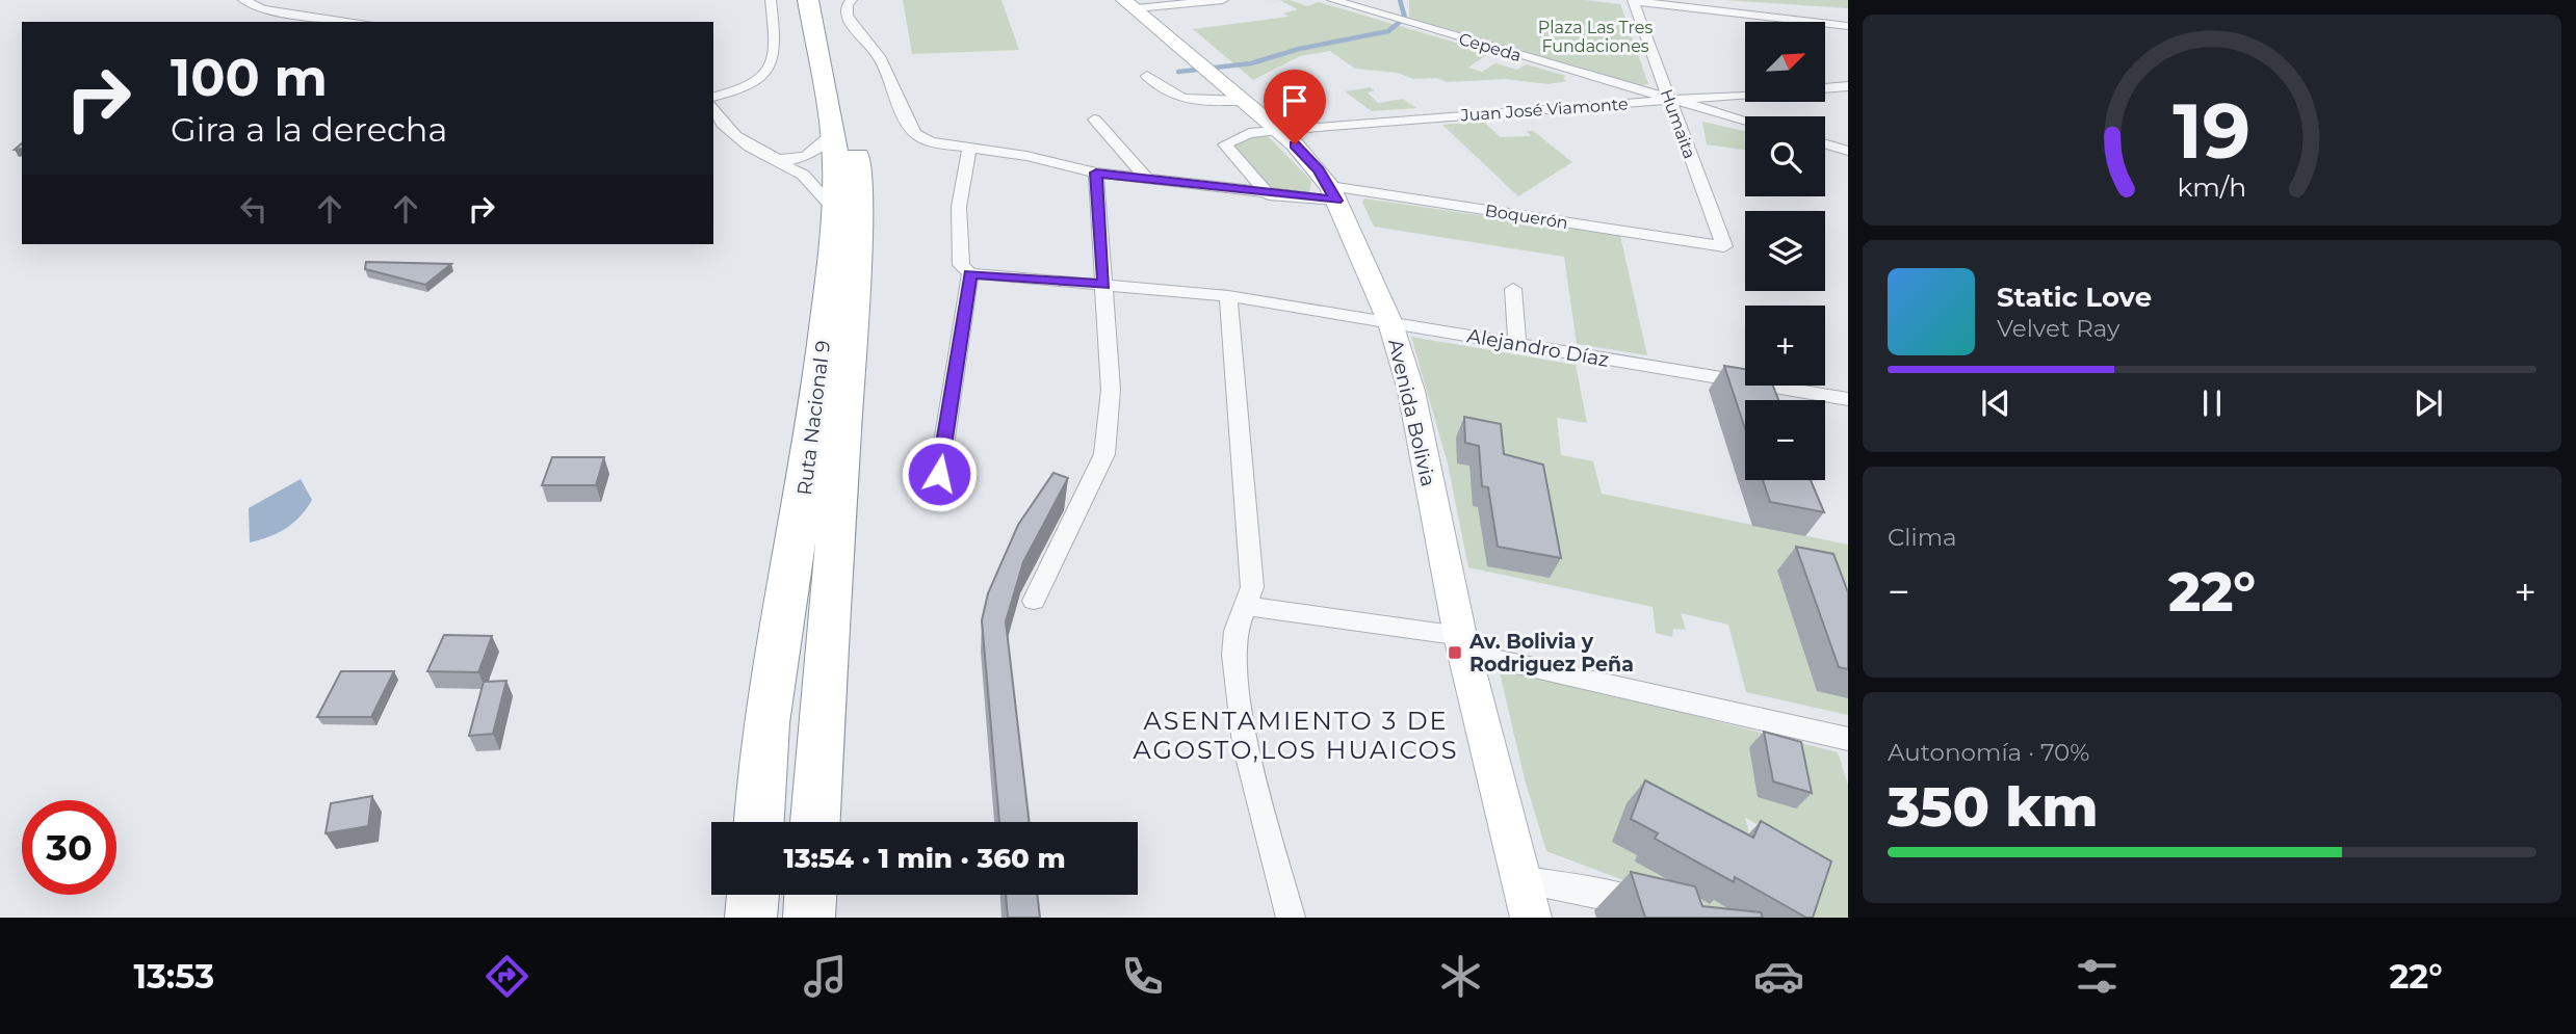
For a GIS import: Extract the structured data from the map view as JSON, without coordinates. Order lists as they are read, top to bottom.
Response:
{
  "streets": {
    "highway": ["Ruta Nacional 9"],
    "street": [
      "Cepeda",
      "Juan José Viamonte",
      "Humaita",
      "Boquerón",
      "Alejandro Díaz",
      "Avenida Bolivia"
    ]
  },
  "crossings": [
    ["Cepeda", "Juan José Viamonte"],
    ["Cepeda", "Humaita"],
    ["Juan José Viamonte", "Humaita"],
    ["Juan José Viamonte", "Boquerón"],
    ["Juan José Viamonte", "Avenida Bolivia"],
    ["Humaita", "Boquerón"],
    ["Boquerón", "Avenida Bolivia"],
    ["Alejandro Díaz", "Avenida Bolivia"]
  ],
  "districts": ["ASENTAMIENTO 3 DE AGOSTO,LOS HUAICOS"],
  "parks": ["Plaza Las Tres Fundaciones"],
  "places": {
    "transit": ["Av. Bolivia y Rodriguez Peña"]
  },
  "north": "top right",
  "page": {
    "map_buttons": ["+", "−"],
    "turn": ["100 m", "Gira a la derecha"],
    "song": ["Static Love", "Velvet Ray"],
    "tile": [
      "Clima",
      ["Autonomía · 70%", "350 km"]
    ],
    "heat": ["−", "22°", "+"],
    "limit": "30",
    "trip": "13:54 · 1 min · 360 m",
    "tabs": ["13:53", "22°"],
    "gauge": ["19", "km/h"]
  }
}
